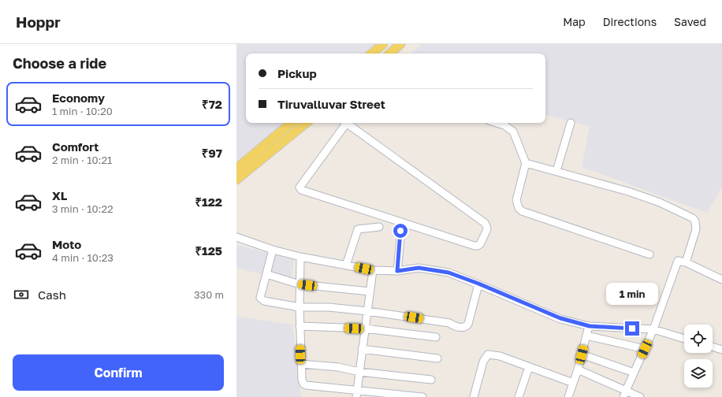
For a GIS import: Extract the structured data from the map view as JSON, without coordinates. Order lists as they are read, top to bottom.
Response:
{
  "page": {
    "header": "Hoppr",
    "nav": ["Map", "Directions", "Saved"],
    "heading": "Choose a ride",
    "banner": ["Pickup", "Tiruvalluvar Street"],
    "list": [
      {
        "name": "Economy",
        "note": "1 min · 10:20",
        "value": "₹72"
      },
      {
        "name": "Comfort",
        "note": "2 min · 10:21",
        "value": "₹97"
      },
      {
        "name": "XL",
        "note": "3 min · 10:22",
        "value": "₹122"
      },
      {
        "name": "Moto",
        "note": "4 min · 10:23",
        "value": "₹125"
      }
    ],
    "pay": ["Cash", "330 m"],
    "bubble": "1 min",
    "buttons": "Confirm"
  }
}
